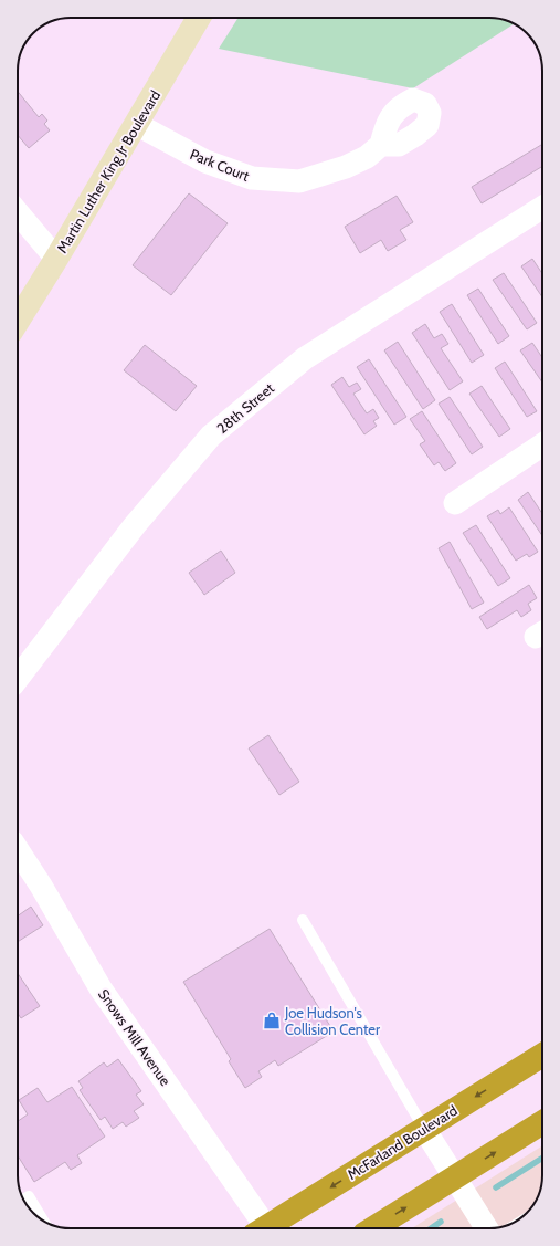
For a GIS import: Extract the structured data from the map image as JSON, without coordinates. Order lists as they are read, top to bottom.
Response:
{
  "streets": {
    "highway": ["McFarland Boulevard"],
    "main road": ["Martin Luther King Jr Boulevard"],
    "street": ["Park Court", "28th Street", "Snows Mill Avenue"]
  },
  "crossings": [
    ["Park Court", "Martin Luther King Jr Boulevard"]
  ],
  "places": {
    "shop": ["Joe Hudson's Collision Center"]
  }
}
